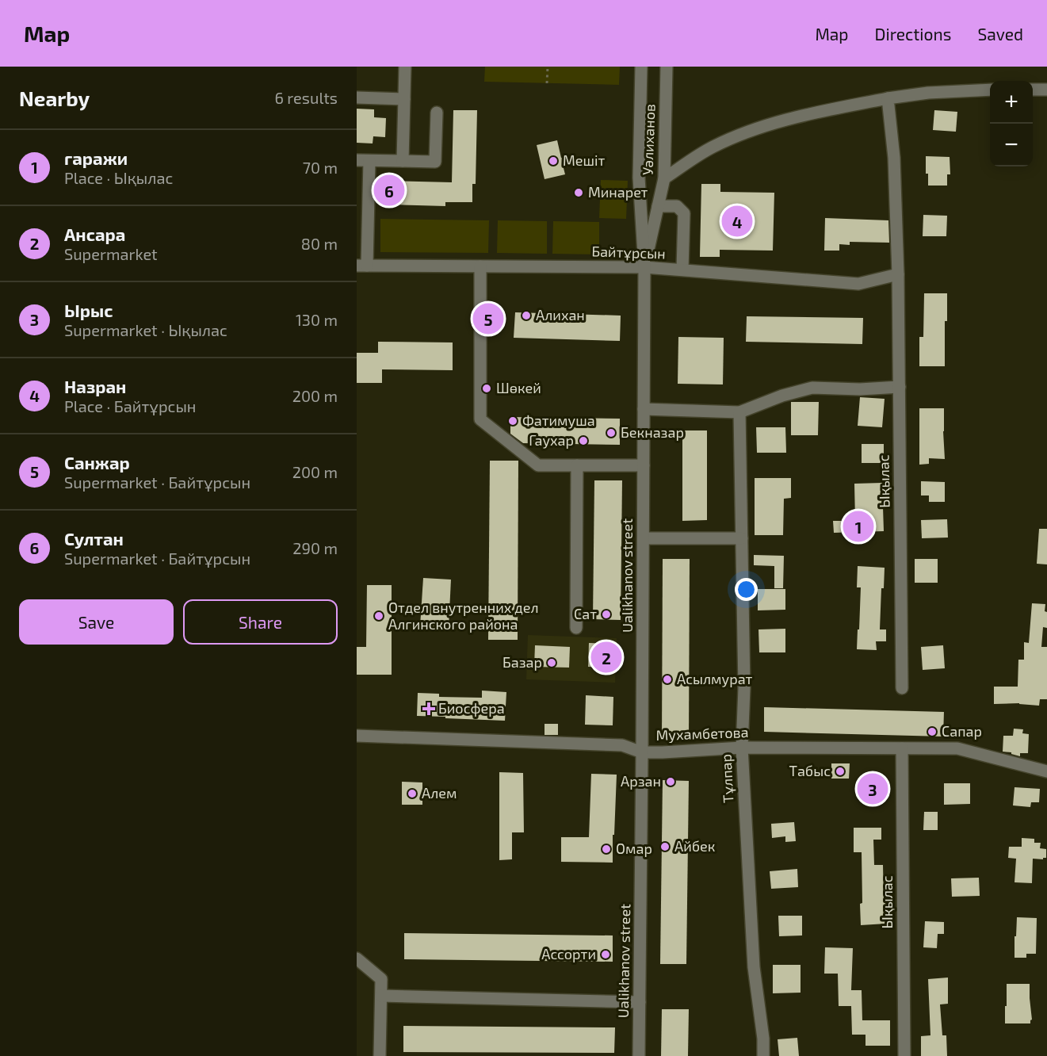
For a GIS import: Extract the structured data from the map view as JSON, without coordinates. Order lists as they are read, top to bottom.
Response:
{
  "streets": {
    "street": [
      "Уәлиханов",
      "Байтұрсын",
      "Ықылас",
      "Ualikhanov street",
      "Мухамбетова",
      "Тұлпар"
    ]
  },
  "crossings": [
    ["Уәлиханов", "Байтұрсын"],
    ["Уәлиханов", "Ualikhanov street"],
    ["Байтұрсын", "Ықылас"],
    ["Байтұрсын", "Ualikhanov street"],
    ["Ықылас", "Мухамбетова"],
    ["Ualikhanov street", "Мухамбетова"],
    ["Мухамбетова", "Тұлпар"]
  ],
  "places": {
    "other": [
      "Мешіт",
      "Минарет",
      "Алихан",
      "Шөкей",
      "Фатимуша",
      "Бекназар",
      "Гаухар",
      "Сат",
      "Отдел внутренних дел Алгинского района",
      "Базар",
      "Асылмурат",
      "Сапар",
      "Табыс",
      "Арзан",
      "Алем",
      "Айбек",
      "Омар",
      "Ассорти"
    ],
    "health": ["Биосфера"]
  },
  "page": {
    "header": "Map",
    "nav": ["Map", "Directions", "Saved"],
    "heading": ["Nearby", "6 results"],
    "map_buttons": ["+", "−"],
    "list": [
      {
        "mark": "1",
        "name": "гаражи",
        "note": "Place · Ықылас",
        "value": "70 m"
      },
      {
        "mark": "2",
        "name": "Ансара",
        "note": "Supermarket",
        "value": "80 m"
      },
      {
        "mark": "3",
        "name": "Ырыс",
        "note": "Supermarket · Ықылас",
        "value": "130 m"
      },
      {
        "mark": "4",
        "name": "Назран",
        "note": "Place · Байтұрсын",
        "value": "200 m"
      },
      {
        "mark": "5",
        "name": "Санжар",
        "note": "Supermarket · Байтұрсын",
        "value": "200 m"
      },
      {
        "mark": "6",
        "name": "Султан",
        "note": "Supermarket · Байтұрсын",
        "value": "290 m"
      }
    ],
    "pins": [
      "6",
      "4",
      "5",
      "1",
      "2",
      "3"
    ],
    "buttons": ["Save", "Share"]
  }
}
